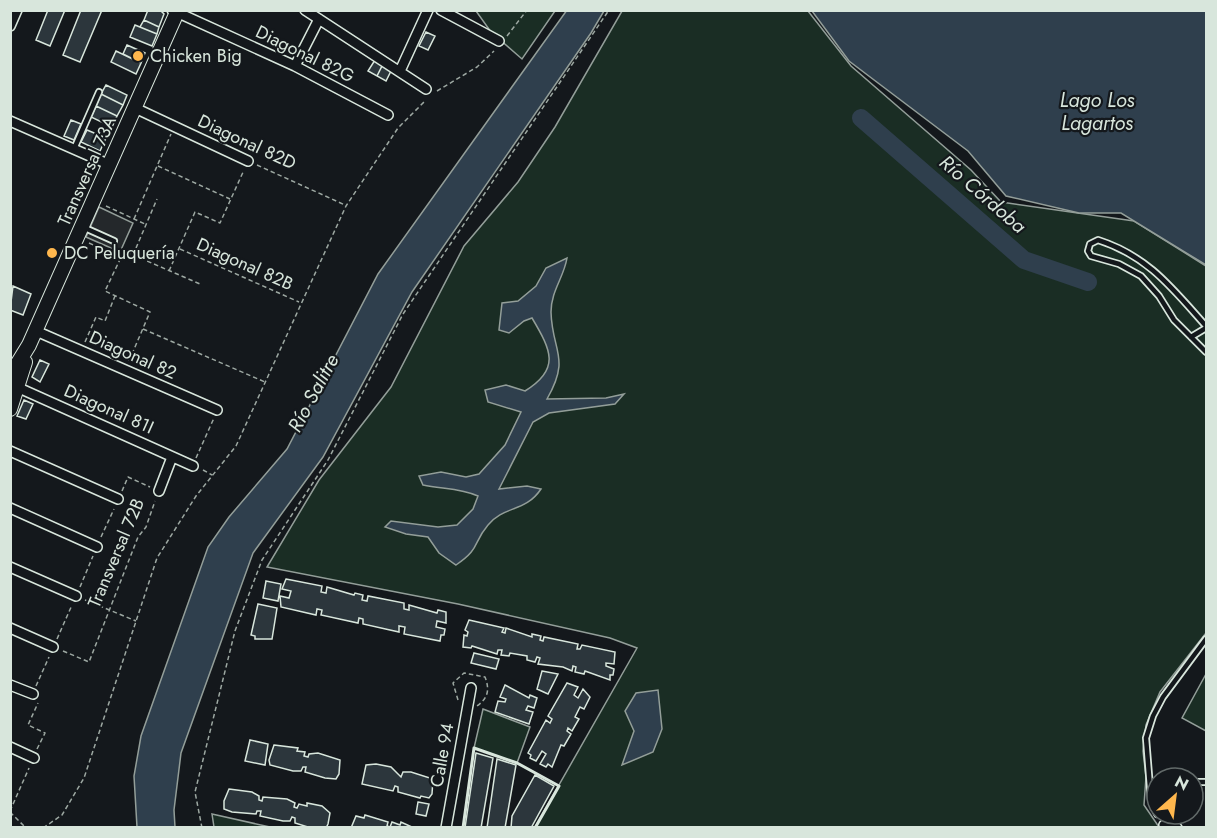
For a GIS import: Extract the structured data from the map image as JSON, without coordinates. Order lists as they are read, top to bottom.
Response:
{
  "streets": {
    "street": [
      "Diagonal 82G",
      "Diagonal 82D",
      "Transversal 73A",
      "Diagonal 82",
      "Diagonal 81I",
      "Transversal 72B",
      "Calle 94"
    ],
    "path": ["Diagonal 82B"]
  },
  "crossings": [
    ["Diagonal 82G", "Transversal 73A"],
    ["Diagonal 82D", "Transversal 73A"],
    ["Transversal 73A", "Diagonal 82"],
    ["Transversal 73A", "Diagonal 81I"],
    ["Diagonal 81I", "Transversal 72B"]
  ],
  "water": ["Lago Los Lagartos", "Río Córdoba", "Río Salitre"],
  "places": ["Chicken Big", "DC Peluquería"],
  "north": "top right"
}
